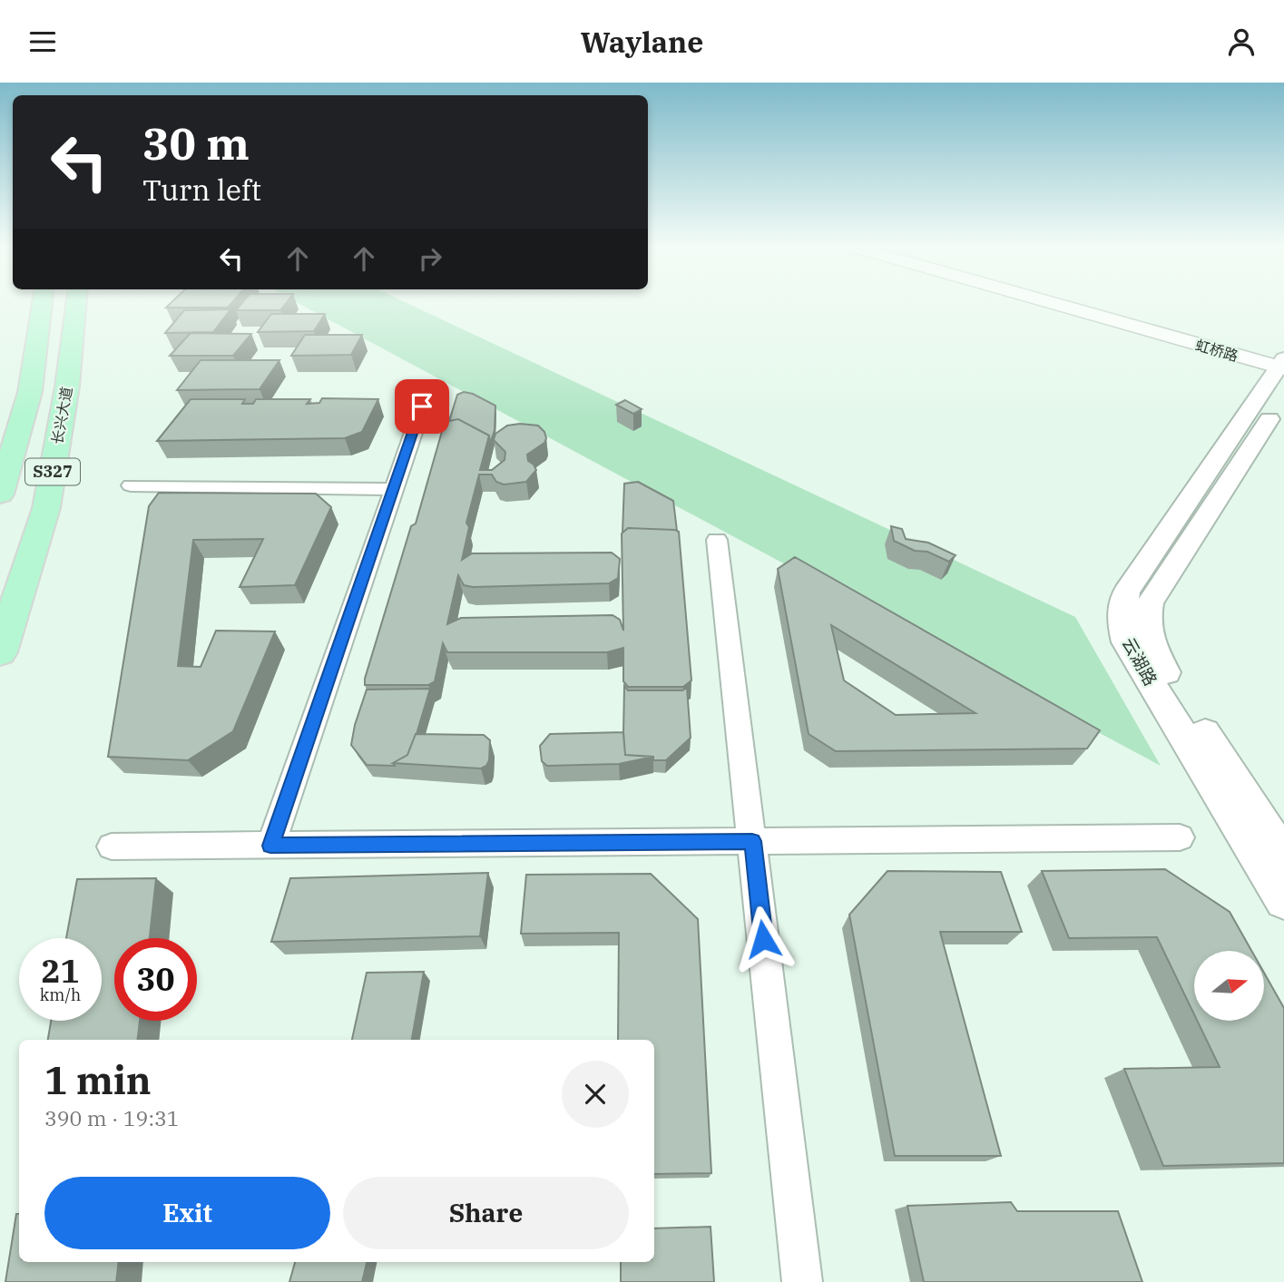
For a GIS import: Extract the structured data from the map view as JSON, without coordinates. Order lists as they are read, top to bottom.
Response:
{
  "streets": {
    "main road": ["虹桥路", "长兴大道", "S327"],
    "street": ["云湖路"]
  },
  "crossings": [
    ["虹桥路", "云湖路"]
  ],
  "north": "right",
  "page": {
    "header": "Waylane",
    "turn": ["30 m", "Turn left"],
    "speed": "21 km/h",
    "limit": "30",
    "heading": ["1 min", "390 m · 19:31"],
    "buttons": ["Exit", "Share"]
  }
}
